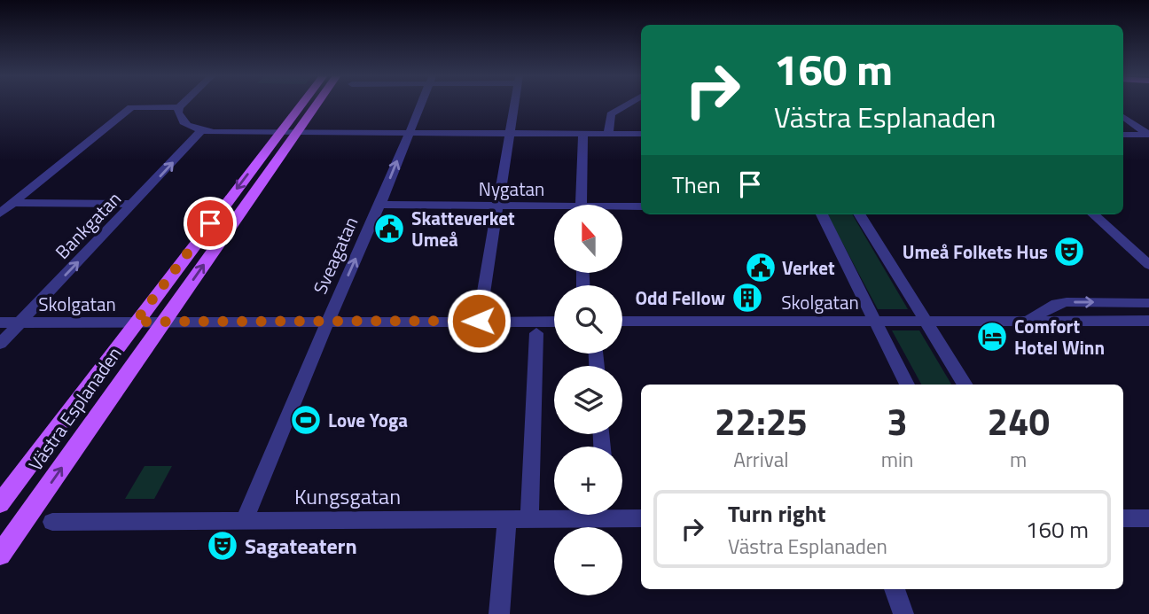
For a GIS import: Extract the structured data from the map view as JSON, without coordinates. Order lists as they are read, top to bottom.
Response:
{
  "streets": {
    "main road": ["Västra Esplanaden"],
    "street": [
      "Nygatan",
      "Bankgatan",
      "Sveagatan",
      "Skolgatan",
      "Kungsgatan"
    ]
  },
  "crossings": [
    ["Nygatan", "Sveagatan"],
    ["Bankgatan", "Skolgatan"],
    ["Sveagatan", "Skolgatan"],
    ["Sveagatan", "Kungsgatan"],
    ["Skolgatan", "Västra Esplanaden"]
  ],
  "places": {
    "public building": ["Skatteverket Umeå", "Verket"],
    "theatre": ["Umeå Folkets Hus", "Sagateatern"],
    "building": ["Odd Fellow"],
    "hotel": ["Comfort Hotel Winn"],
    "sports": ["Love Yoga"]
  },
  "north": "top",
  "page": {
    "turn": ["160 m", "Västra Esplanaden"],
    "then": "Then",
    "map_buttons": ["+", "−"],
    "eta": [
      "22:25",
      "Arrival",
      "3",
      "min",
      "240",
      "m"
    ],
    "list": [
      {
        "name": "Turn right",
        "note": "Västra Esplanaden",
        "value": "160 m"
      }
    ]
  }
}
